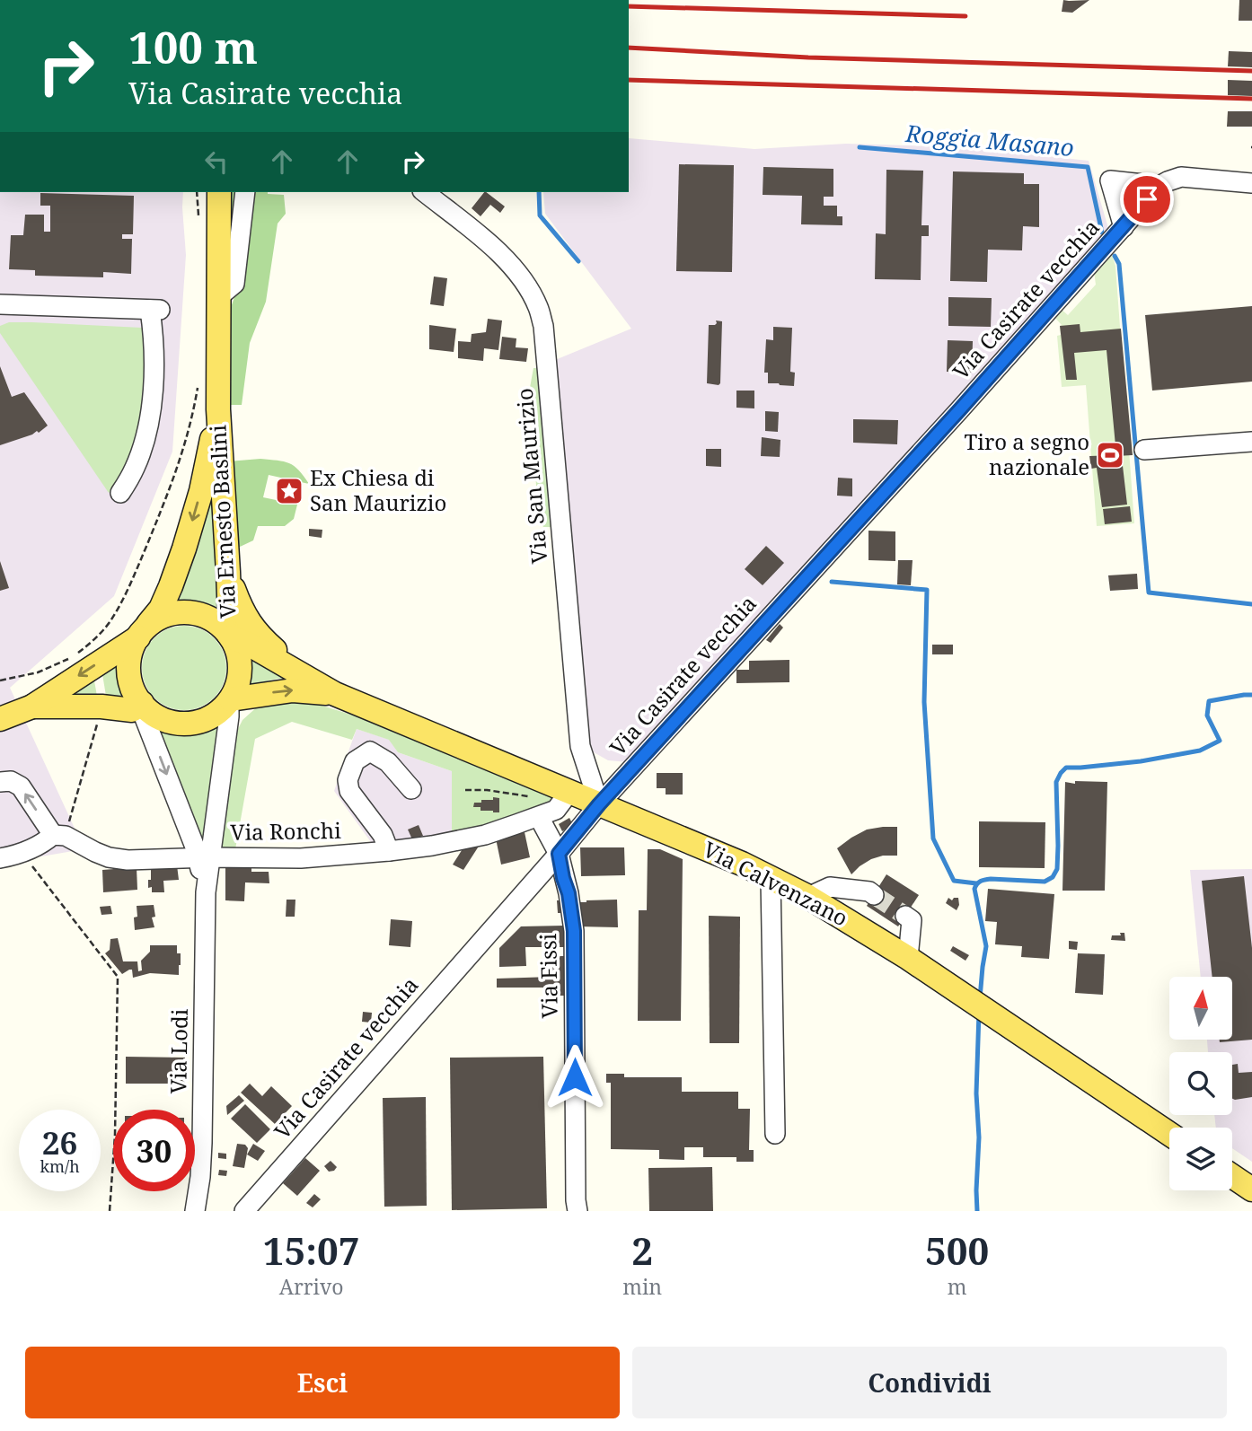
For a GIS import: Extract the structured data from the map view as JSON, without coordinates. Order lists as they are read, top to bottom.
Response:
{
  "streets": {
    "main road": ["Via Ernesto Baslini", "Via Calvenzano"],
    "street": [
      "Via Casirate vecchia",
      "Via San Maurizio",
      "Via Ronchi",
      "Via Fissi",
      "Via Lodi"
    ]
  },
  "crossings": [
    ["Via Casirate vecchia", "Via San Maurizio"],
    ["Via Casirate vecchia", "Via Calvenzano"],
    ["Via Casirate vecchia", "Via Fissi"],
    ["Via San Maurizio", "Via Calvenzano"],
    ["Via Ernesto Baslini", "Via Calvenzano"],
    ["Via Ernesto Baslini", "Via Lodi"],
    ["Via Ronchi", "Via Calvenzano"],
    ["Via Ronchi", "Via Fissi"],
    ["Via Ronchi", "Via Lodi"],
    ["Via Calvenzano", "Via Lodi"]
  ],
  "water": ["Roggia Masano"],
  "places": {
    "sports": ["Tiro a segno nazionale"],
    "place": ["Ex Chiesa di San Maurizio"]
  },
  "north": "top",
  "page": {
    "turn": ["100 m", "Via Casirate vecchia"],
    "speed": "26 km/h",
    "limit": "30",
    "eta": [
      "15:07",
      "Arrivo",
      "2",
      "min",
      "500",
      "m"
    ],
    "buttons": ["Esci", "Condividi"]
  }
}
